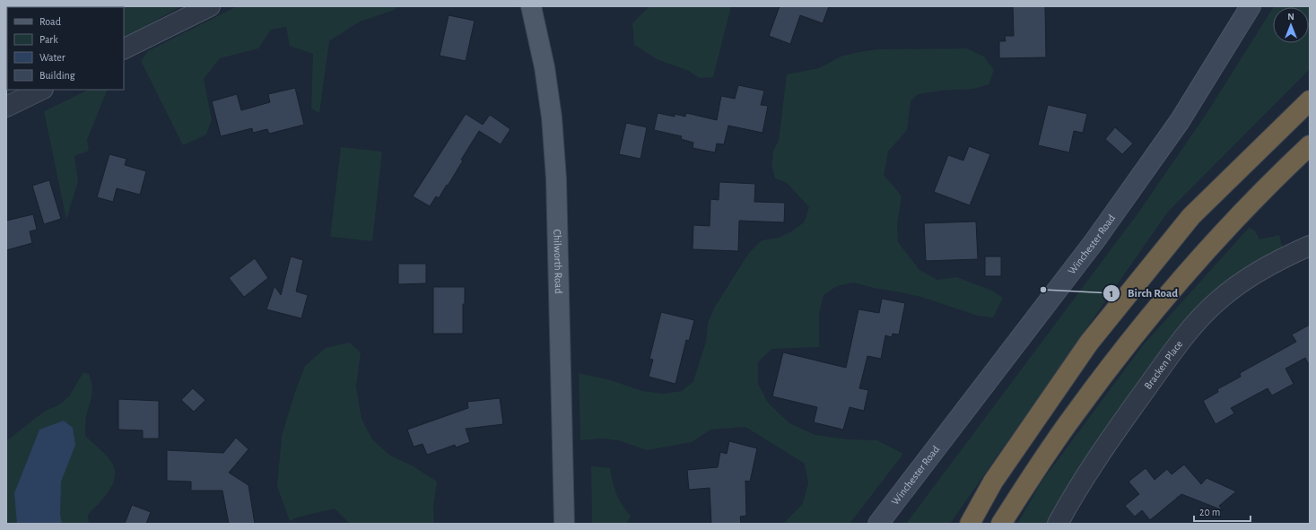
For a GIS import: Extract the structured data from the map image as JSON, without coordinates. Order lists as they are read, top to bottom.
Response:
{
  "streets": {
    "main road": ["Chilworth Road"],
    "street": ["Winchester Road", "Bracken Place"]
  },
  "places": ["Birch Road"],
  "legend": [
    "Road",
    "Park",
    "Water",
    "Building"
  ],
  "scale_bar": "20 m",
  "north": "top"
}
